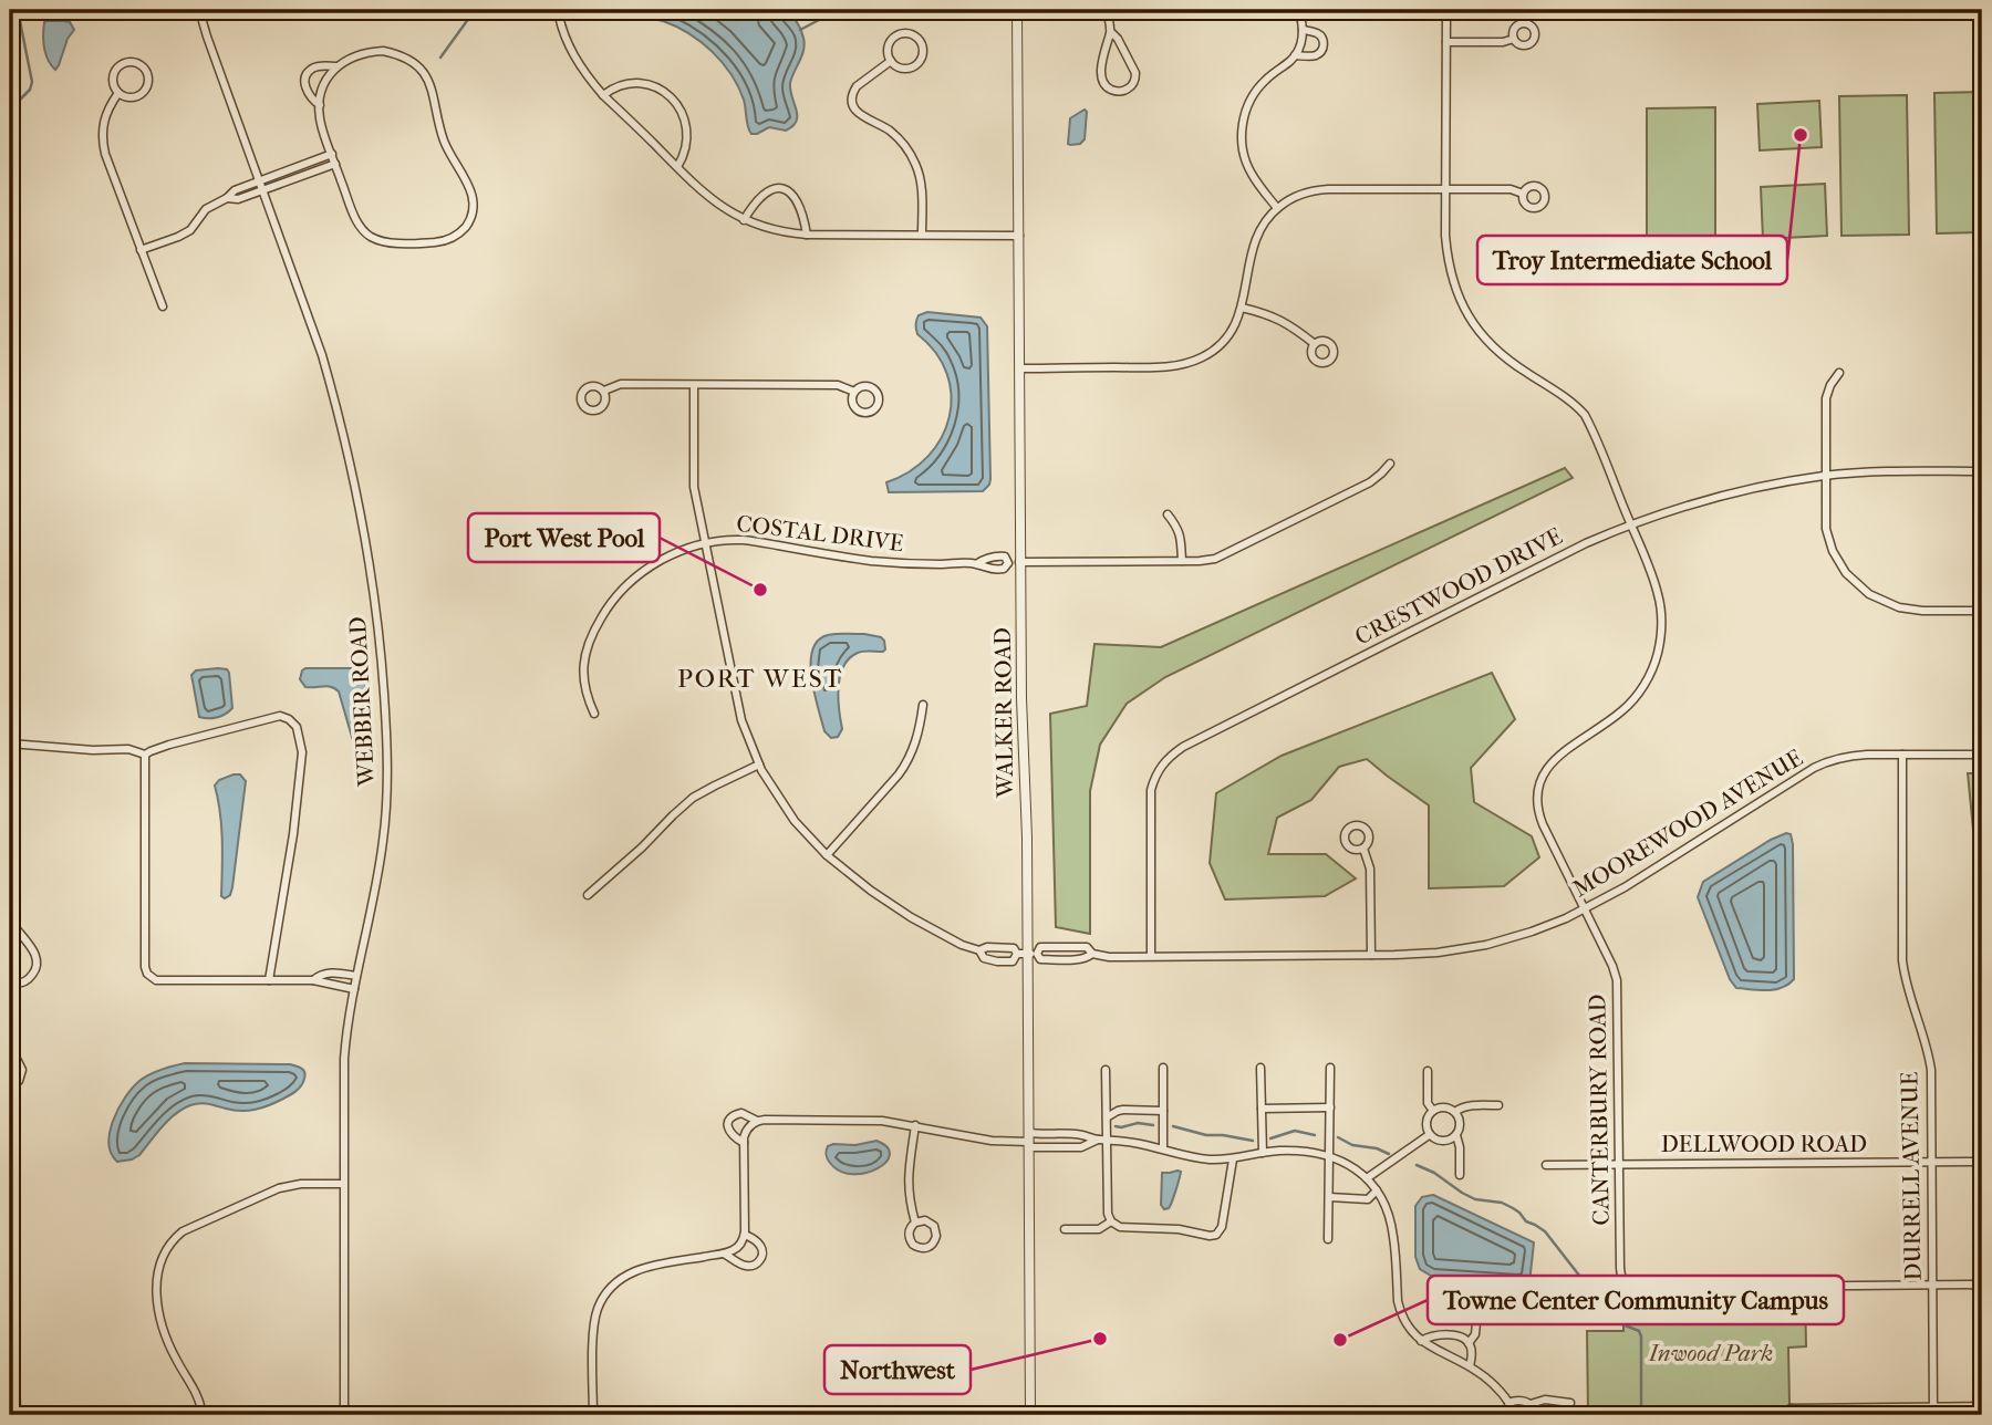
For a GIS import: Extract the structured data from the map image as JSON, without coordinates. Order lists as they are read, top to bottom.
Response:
{
  "streets": {
    "street": [
      "COSTAL DRIVE",
      "CRESTWOOD DRIVE",
      "WEBBER ROAD",
      "WALKER ROAD",
      "MOOREWOOD AVENUE",
      "CANTERBURY ROAD",
      "DELLWOOD ROAD",
      "DURRELL AVENUE"
    ]
  },
  "crossings": [
    ["COSTAL DRIVE", "WALKER ROAD"],
    ["CRESTWOOD DRIVE", "MOOREWOOD AVENUE"],
    ["CRESTWOOD DRIVE", "CANTERBURY ROAD"],
    ["WALKER ROAD", "MOOREWOOD AVENUE"],
    ["MOOREWOOD AVENUE", "CANTERBURY ROAD"],
    ["MOOREWOOD AVENUE", "DURRELL AVENUE"],
    ["CANTERBURY ROAD", "DELLWOOD ROAD"],
    ["CANTERBURY ROAD", "DURRELL AVENUE"],
    ["DELLWOOD ROAD", "DURRELL AVENUE"]
  ],
  "districts": ["PORT WEST"],
  "parks": ["Inwood Park"],
  "places": [
    "Troy Intermediate School",
    "Port West Pool",
    "Northwest",
    "Towne Center Community Campus"
  ]
}
